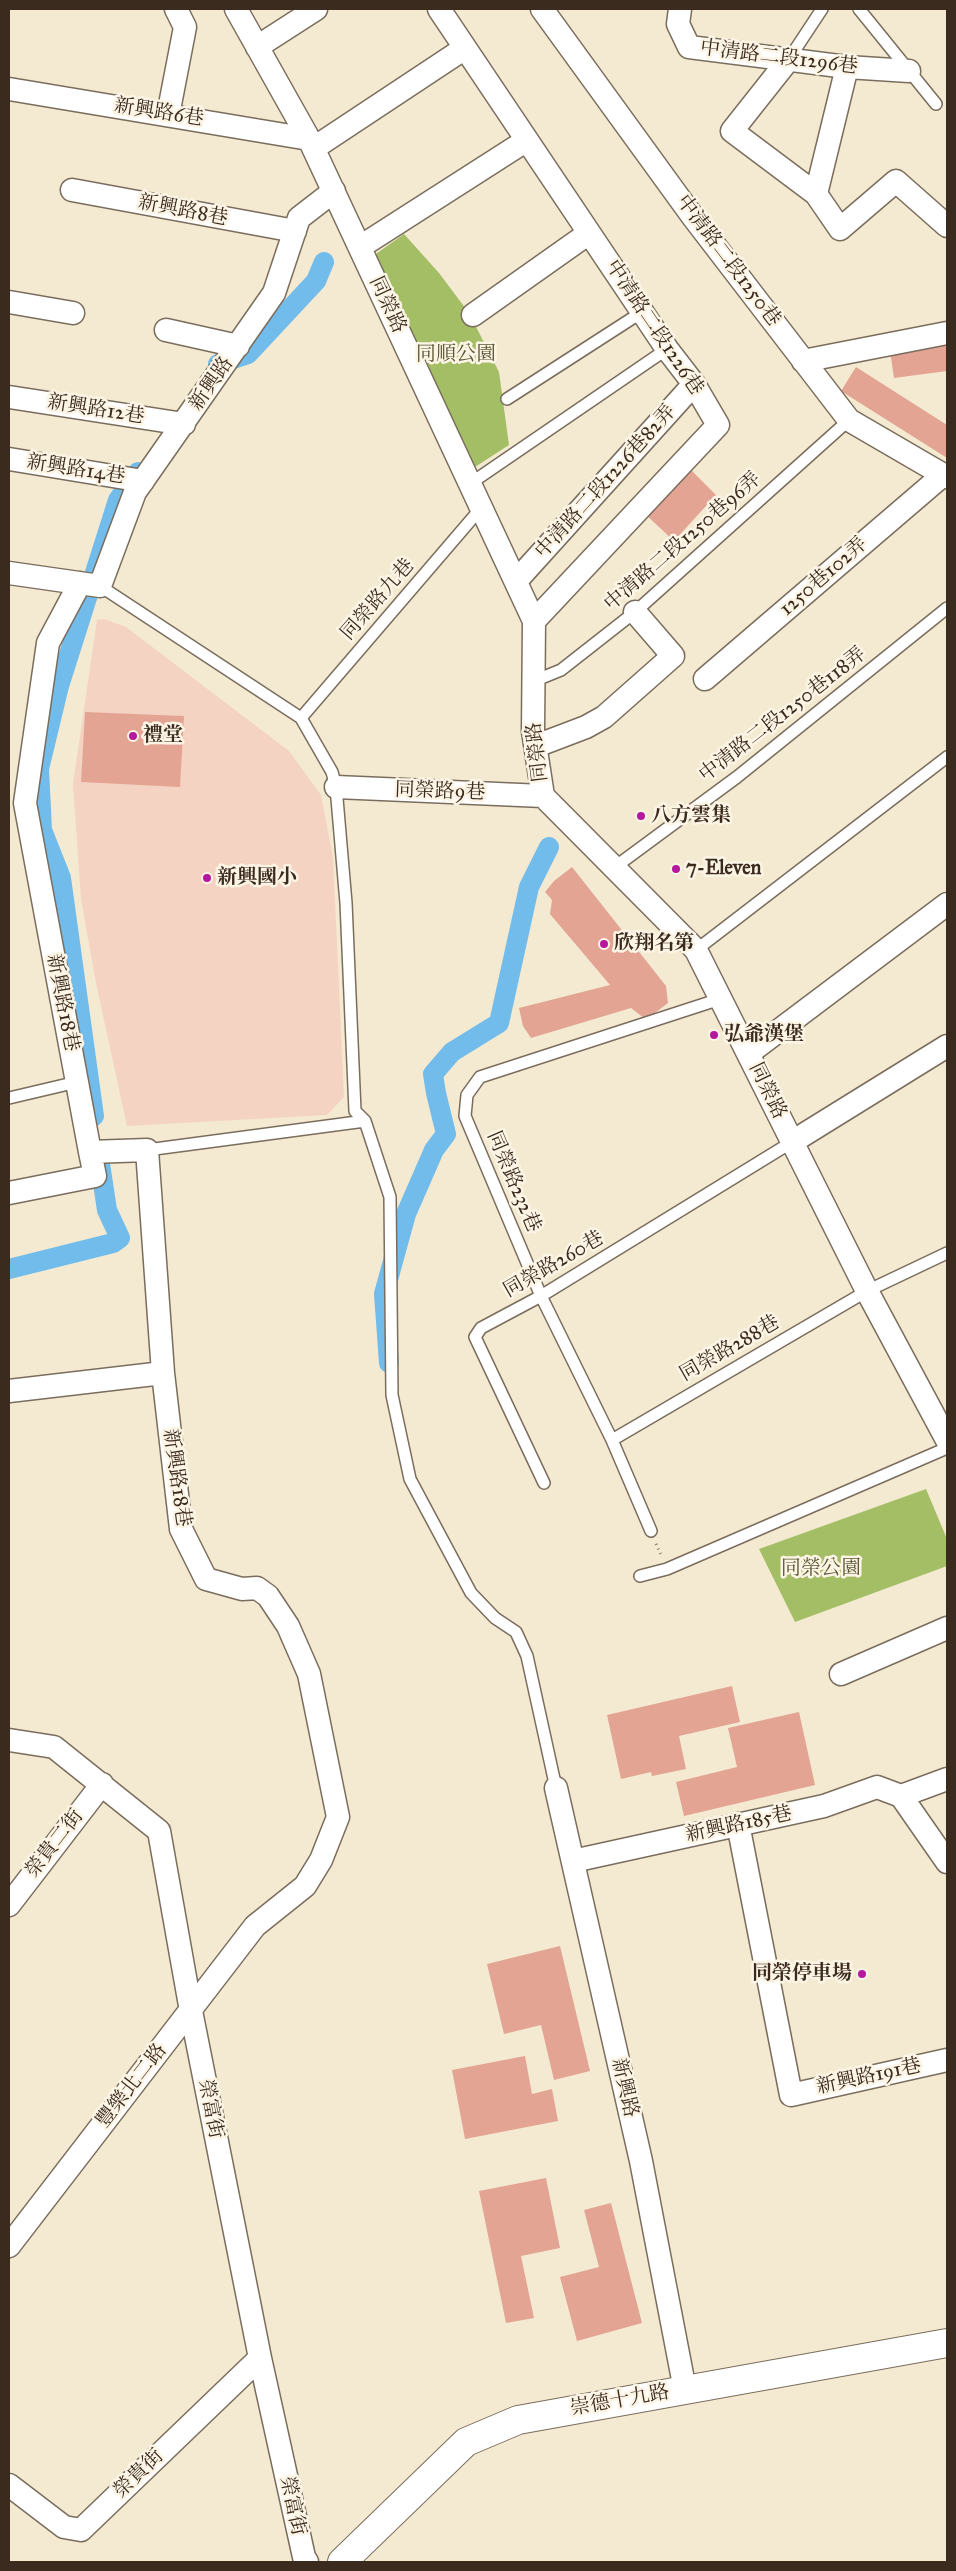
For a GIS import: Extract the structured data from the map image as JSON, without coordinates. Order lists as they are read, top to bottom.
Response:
{
  "streets": {
    "street": [
      "中清路二段1296巷",
      "新興路6巷",
      "新興路8巷",
      "中清路二段1250巷",
      "同榮路",
      "中清路二段1226巷",
      "新興路",
      "新興路12巷",
      "新興路14巷",
      "中清路二段1226巷82弄",
      "1250巷102弄",
      "同榮路9巷",
      "新興路18巷",
      "新興路185巷",
      "榮貴二街",
      "新興路191巷",
      "豐樂北二路",
      "榮富街",
      "崇德十九路",
      "榮貴街"
    ],
    "lane": [
      "中清路二段1250巷96弄",
      "同榮路九巷",
      "中清路二段1250巷118弄",
      "同榮路232巷",
      "同榮路260巷",
      "同榮路288巷"
    ]
  },
  "crossings": [
    ["新興路6巷", "同榮路"],
    ["新興路8巷", "新興路"],
    ["中清路二段1250巷", "中清路二段1250巷96弄"],
    ["中清路二段1250巷", "1250巷102弄"],
    ["同榮路", "中清路二段1226巷"],
    ["同榮路", "新興路"],
    ["同榮路", "中清路二段1226巷82弄"],
    ["同榮路", "中清路二段1250巷96弄"],
    ["同榮路", "同榮路九巷"],
    ["同榮路", "中清路二段1250巷118弄"],
    ["同榮路", "同榮路9巷"],
    ["同榮路", "同榮路232巷"],
    ["同榮路", "同榮路260巷"],
    ["同榮路", "同榮路288巷"],
    ["中清路二段1226巷", "中清路二段1226巷82弄"],
    ["新興路", "新興路12巷"],
    ["新興路", "新興路14巷"],
    ["新興路", "新興路18巷"],
    ["新興路", "新興路185巷"],
    ["新興路", "崇德十九路"],
    ["新興路18巷", "豐樂北二路"],
    ["同榮路232巷", "同榮路260巷"],
    ["同榮路232巷", "同榮路288巷"],
    ["新興路185巷", "新興路191巷"],
    ["榮貴二街", "榮富街"],
    ["豐樂北二路", "榮富街"],
    ["榮富街", "榮貴街"]
  ],
  "parks": ["同順公園", "同榮公園"],
  "places": [
    "禮堂",
    "八方雲集",
    "7-Eleven",
    "新興國小",
    "欣翔名第",
    "弘爺漢堡",
    "同榮停車場"
  ]
}
